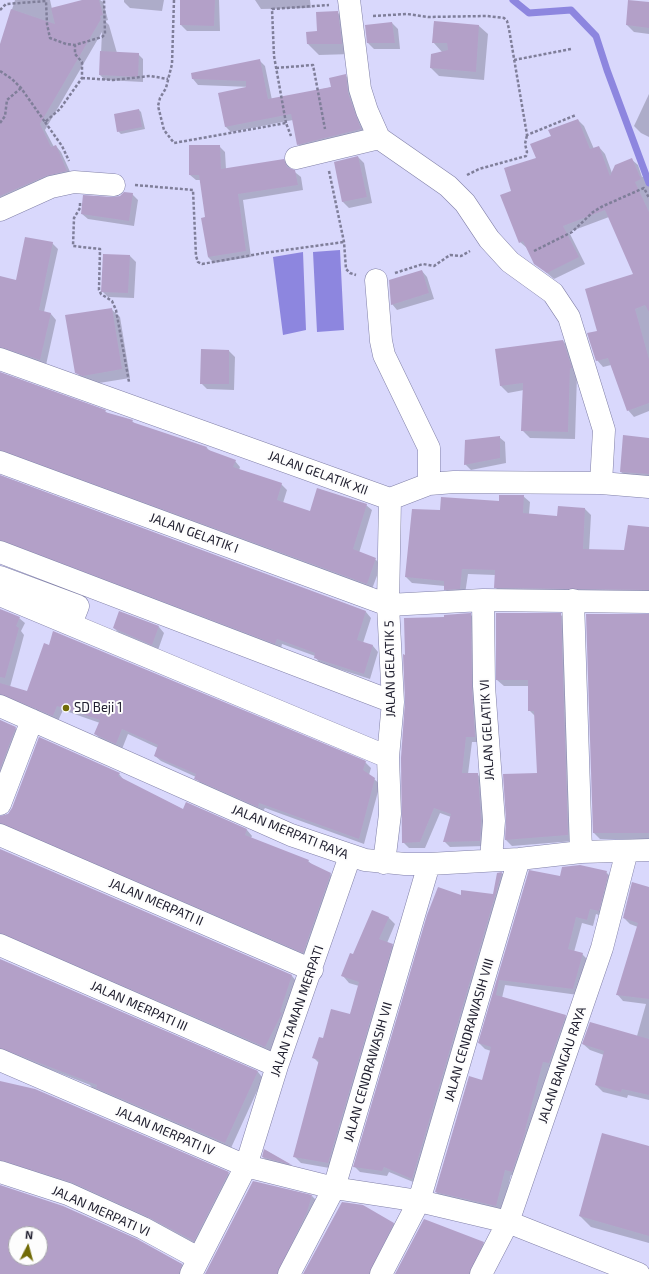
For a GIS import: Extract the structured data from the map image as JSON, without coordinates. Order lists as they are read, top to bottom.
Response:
{
  "streets": {
    "street": [
      "JALAN GELATIK XII",
      "JALAN GELATIK I",
      "JALAN GELATIK 5",
      "JALAN GELATIK VI",
      "JALAN MERPATI RAYA",
      "JALAN MERPATI II",
      "JALAN MERPATI III",
      "JALAN TAMAN MERPATI",
      "JALAN CENDRAWASIH VIII",
      "JALAN BANGAU RAYA",
      "JALAN CENDRAWASIH VII",
      "JALAN MERPATI IV",
      "JALAN MERPATI VI"
    ]
  },
  "crossings": [
    ["JALAN GELATIK XII", "JALAN GELATIK 5"],
    ["JALAN GELATIK I", "JALAN GELATIK 5"],
    ["JALAN GELATIK 5", "JALAN MERPATI RAYA"],
    ["JALAN GELATIK VI", "JALAN MERPATI RAYA"],
    ["JALAN MERPATI RAYA", "JALAN TAMAN MERPATI"],
    ["JALAN MERPATI RAYA", "JALAN CENDRAWASIH VIII"],
    ["JALAN MERPATI RAYA", "JALAN BANGAU RAYA"],
    ["JALAN MERPATI RAYA", "JALAN CENDRAWASIH VII"],
    ["JALAN MERPATI II", "JALAN TAMAN MERPATI"],
    ["JALAN MERPATI III", "JALAN TAMAN MERPATI"],
    ["JALAN TAMAN MERPATI", "JALAN MERPATI IV"],
    ["JALAN TAMAN MERPATI", "JALAN MERPATI VI"],
    ["JALAN CENDRAWASIH VIII", "JALAN MERPATI IV"],
    ["JALAN BANGAU RAYA", "JALAN MERPATI IV"],
    ["JALAN CENDRAWASIH VII", "JALAN MERPATI IV"]
  ],
  "places": ["SD Beji 1"],
  "north": "top"
}
